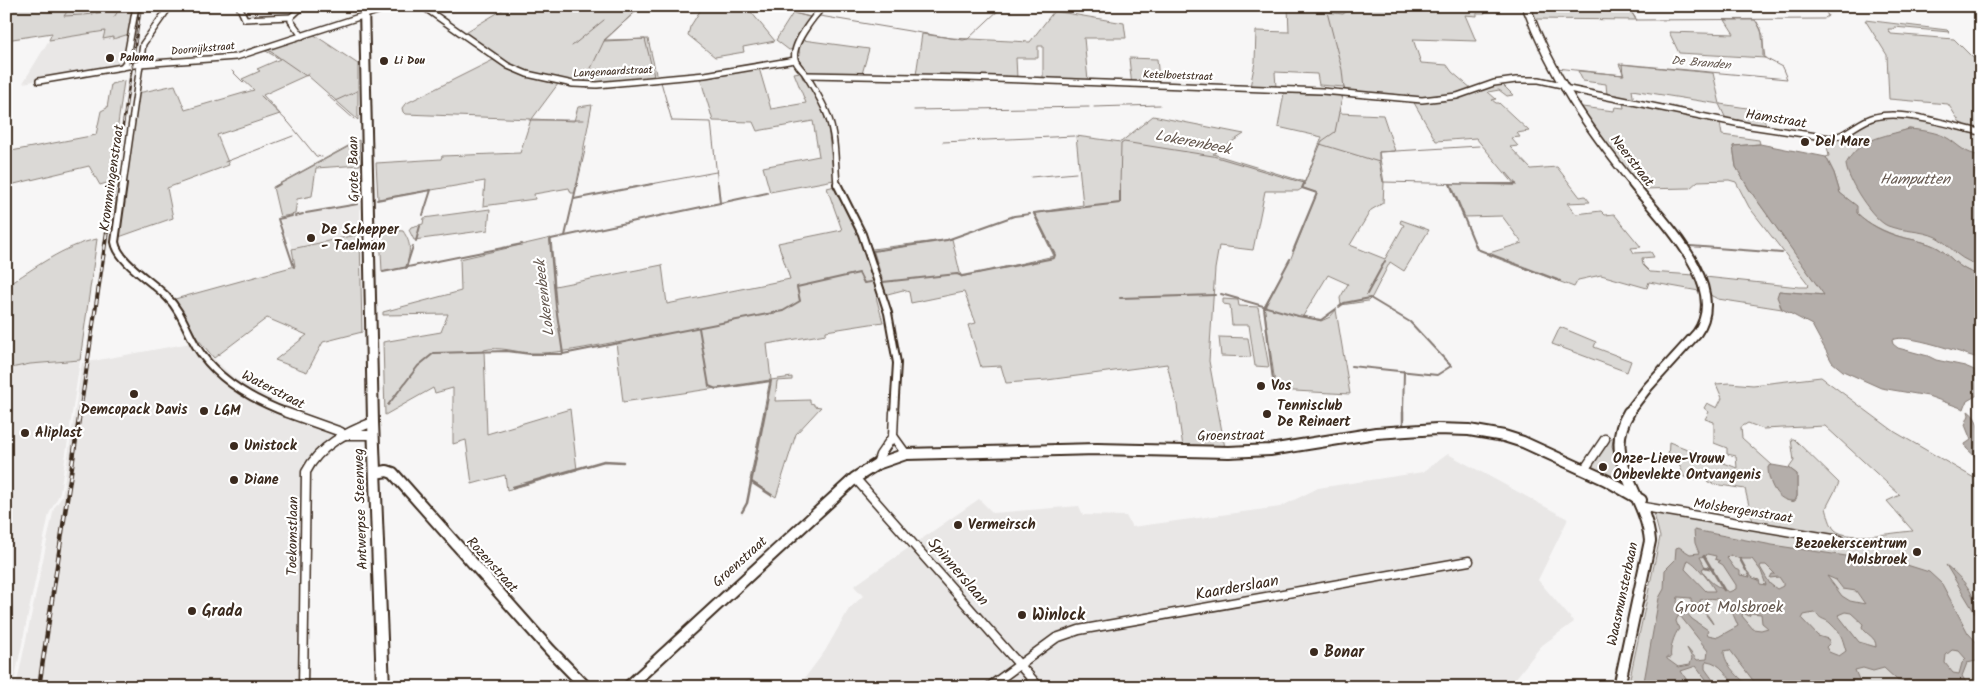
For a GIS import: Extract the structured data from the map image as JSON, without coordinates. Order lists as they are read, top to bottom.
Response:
{
  "streets": {
    "main road": ["Grote Baan", "Antwerpse Steenweg"],
    "street": [
      "Doornijkstraat",
      "Langenaardstraat",
      "Ketelboetstraat",
      "Hamstraat",
      "Neerstraat",
      "Krommingenstraat",
      "Waterstraat",
      "Groenstraat",
      "Molsbergenstraat",
      "Toekomstlaan",
      "Rozenstraat",
      "Spinnerslaan",
      "Kaarderslaan",
      "Waasmunsterbaan"
    ]
  },
  "crossings": [
    ["Doornijkstraat", "Grote Baan"],
    ["Doornijkstraat", "Krommingenstraat"],
    ["Ketelboetstraat", "Hamstraat"],
    ["Ketelboetstraat", "Neerstraat"],
    ["Hamstraat", "Neerstraat"],
    ["Neerstraat", "Waasmunsterbaan"],
    ["Grote Baan", "Antwerpse Steenweg"],
    ["Krommingenstraat", "Waterstraat"],
    ["Waterstraat", "Toekomstlaan"],
    ["Groenstraat", "Molsbergenstraat"],
    ["Groenstraat", "Spinnerslaan"],
    ["Groenstraat", "Waasmunsterbaan"],
    ["Antwerpse Steenweg", "Toekomstlaan"],
    ["Antwerpse Steenweg", "Rozenstraat"],
    ["Molsbergenstraat", "Waasmunsterbaan"],
    ["Spinnerslaan", "Kaarderslaan"]
  ],
  "water": ["De Branden", "Lokerenbeek", "Hamputten"],
  "parks": ["Groot Molsbroek"],
  "places": [
    "Paloma",
    "Li Dou",
    "Del Mare",
    "De Schepper - Taelman",
    "Vos",
    "Demcopack Davis",
    "LGM",
    "Tennisclub De Reinaert",
    "Aliplast",
    "Unistock",
    "Onze-Lieve-Vrouw Onbevlekte Ontvangenis",
    "Diane",
    "Vermeirsch",
    "Bezoekerscentrum Molsbroek",
    "Grada",
    "Winlock",
    "Bonar"
  ]
}
